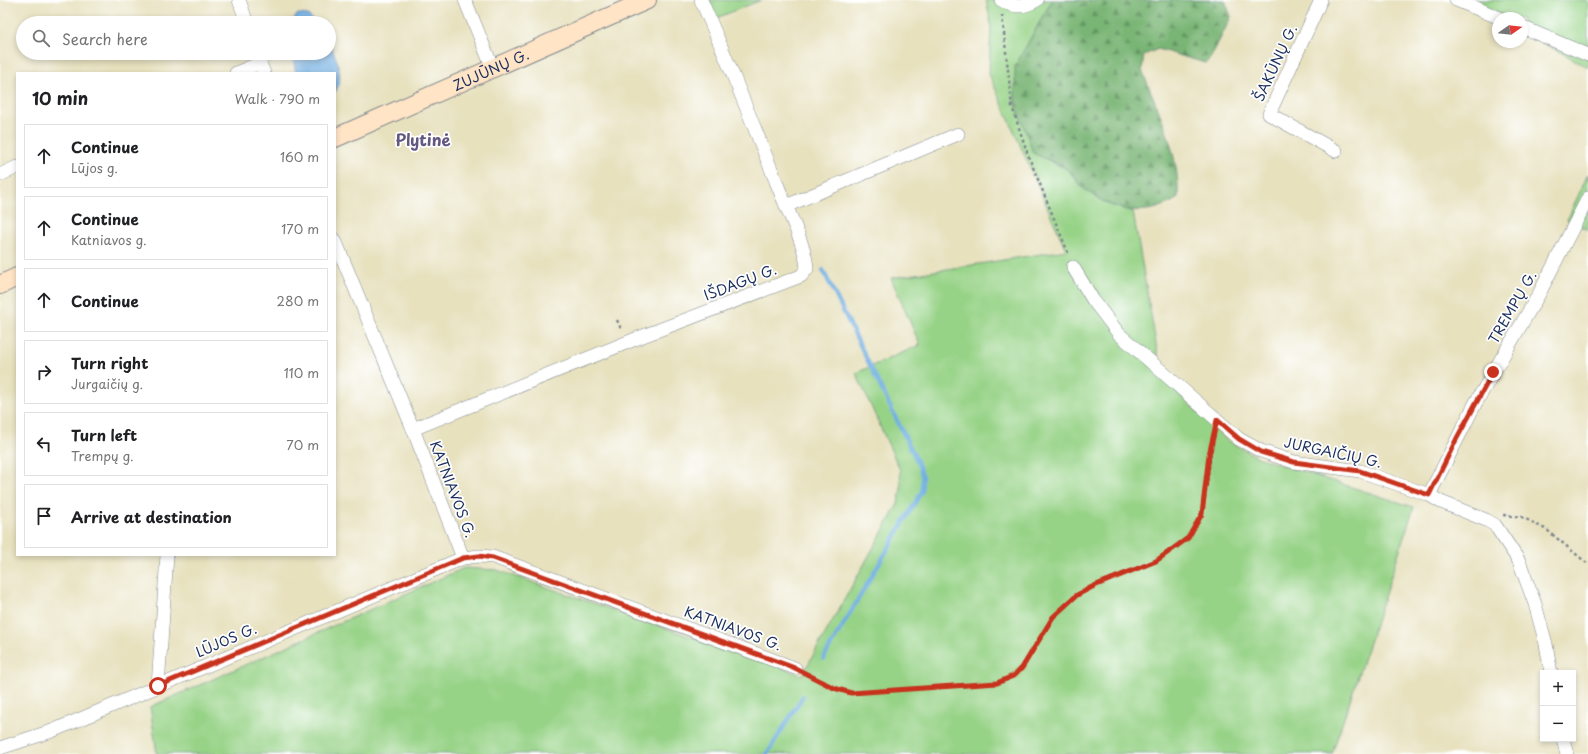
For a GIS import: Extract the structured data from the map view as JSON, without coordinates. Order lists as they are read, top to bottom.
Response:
{
  "streets": {
    "main road": ["ZUJŪNŲ G."],
    "street": [
      "ŠAKŪNŲ G.",
      "IŠDAGŲ G.",
      "TREMPŲ G.",
      "JURGAIČIŲ G.",
      "KATNIAVOS G.",
      "LŪJOS G."
    ]
  },
  "crossings": [
    ["IŠDAGŲ G.", "KATNIAVOS G."],
    ["TREMPŲ G.", "JURGAIČIŲ G."],
    ["KATNIAVOS G.", "LŪJOS G."]
  ],
  "districts": ["Plytinė"],
  "north": "right",
  "page": {
    "search": "Search here",
    "heading": ["10 min", "Walk · 790 m"],
    "list": [
      ["Continue", "Lūjos g.", "160 m"],
      ["Continue", "Katniavos g.", "170 m"],
      ["Continue", "280 m"],
      ["Turn right", "Jurgaičių g.", "110 m"],
      ["Turn left", "Trempų g.", "70 m"],
      "Arrive at destination"
    ],
    "map_buttons": ["+", "−"]
  }
}
